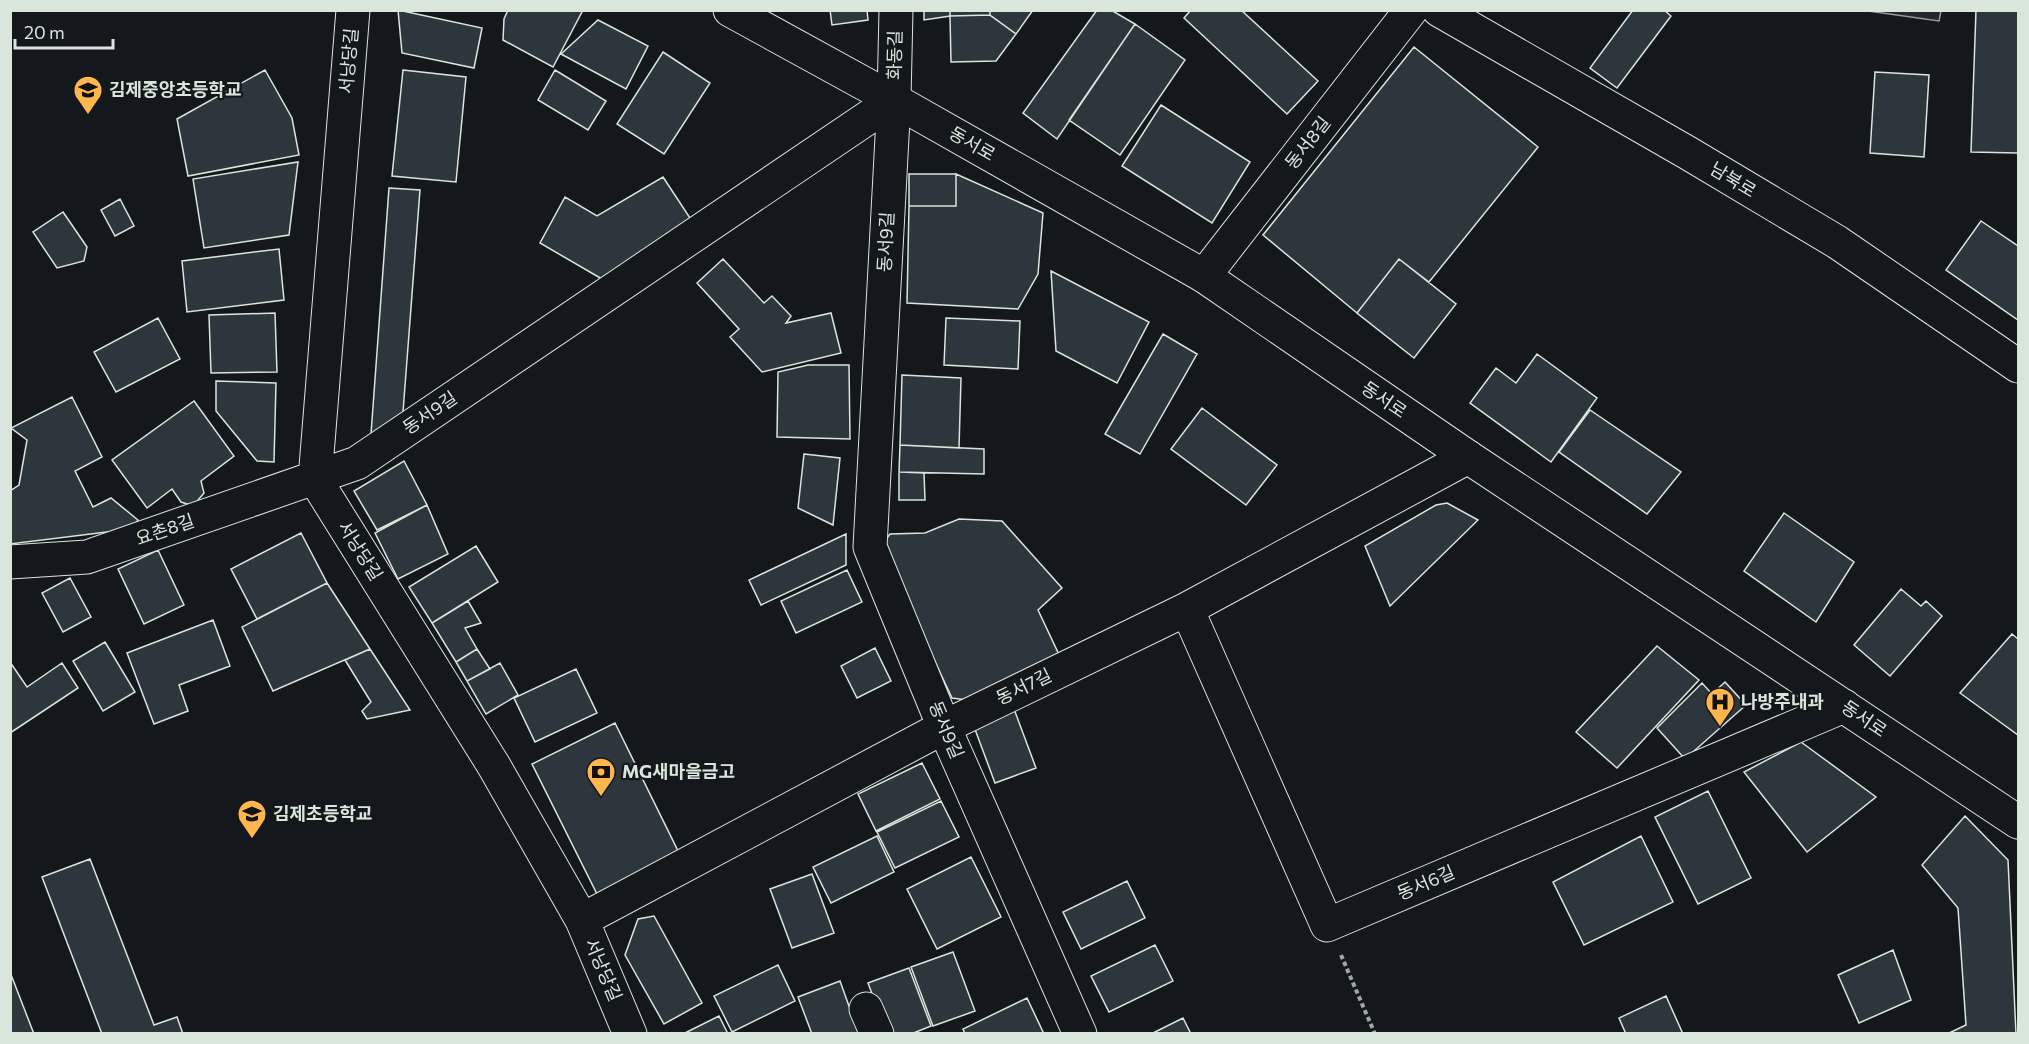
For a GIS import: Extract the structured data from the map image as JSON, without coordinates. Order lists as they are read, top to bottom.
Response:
{
  "streets": {
    "street": [
      "화동길",
      "서낭당길",
      "동서8길",
      "동서로",
      "남북로",
      "동서9길",
      "요촌8길",
      "동서7길",
      "동서6길"
    ]
  },
  "crossings": [
    ["화동길", "동서로"],
    ["화동길", "동서9길"],
    ["서낭당길", "동서9길"],
    ["서낭당길", "요촌8길"],
    ["서낭당길", "동서7길"],
    ["동서8길", "동서로"],
    ["동서로", "동서9길"],
    ["동서로", "동서7길"],
    ["동서로", "동서6길"],
    ["동서9길", "요촌8길"],
    ["동서9길", "동서7길"]
  ],
  "places": {
    "school or university": ["김제중앙초등학교", "김제초등학교"],
    "hospital": ["나방주내과"],
    "bank": ["MG새마을금고"]
  },
  "scale_bar": "20 m"
}
